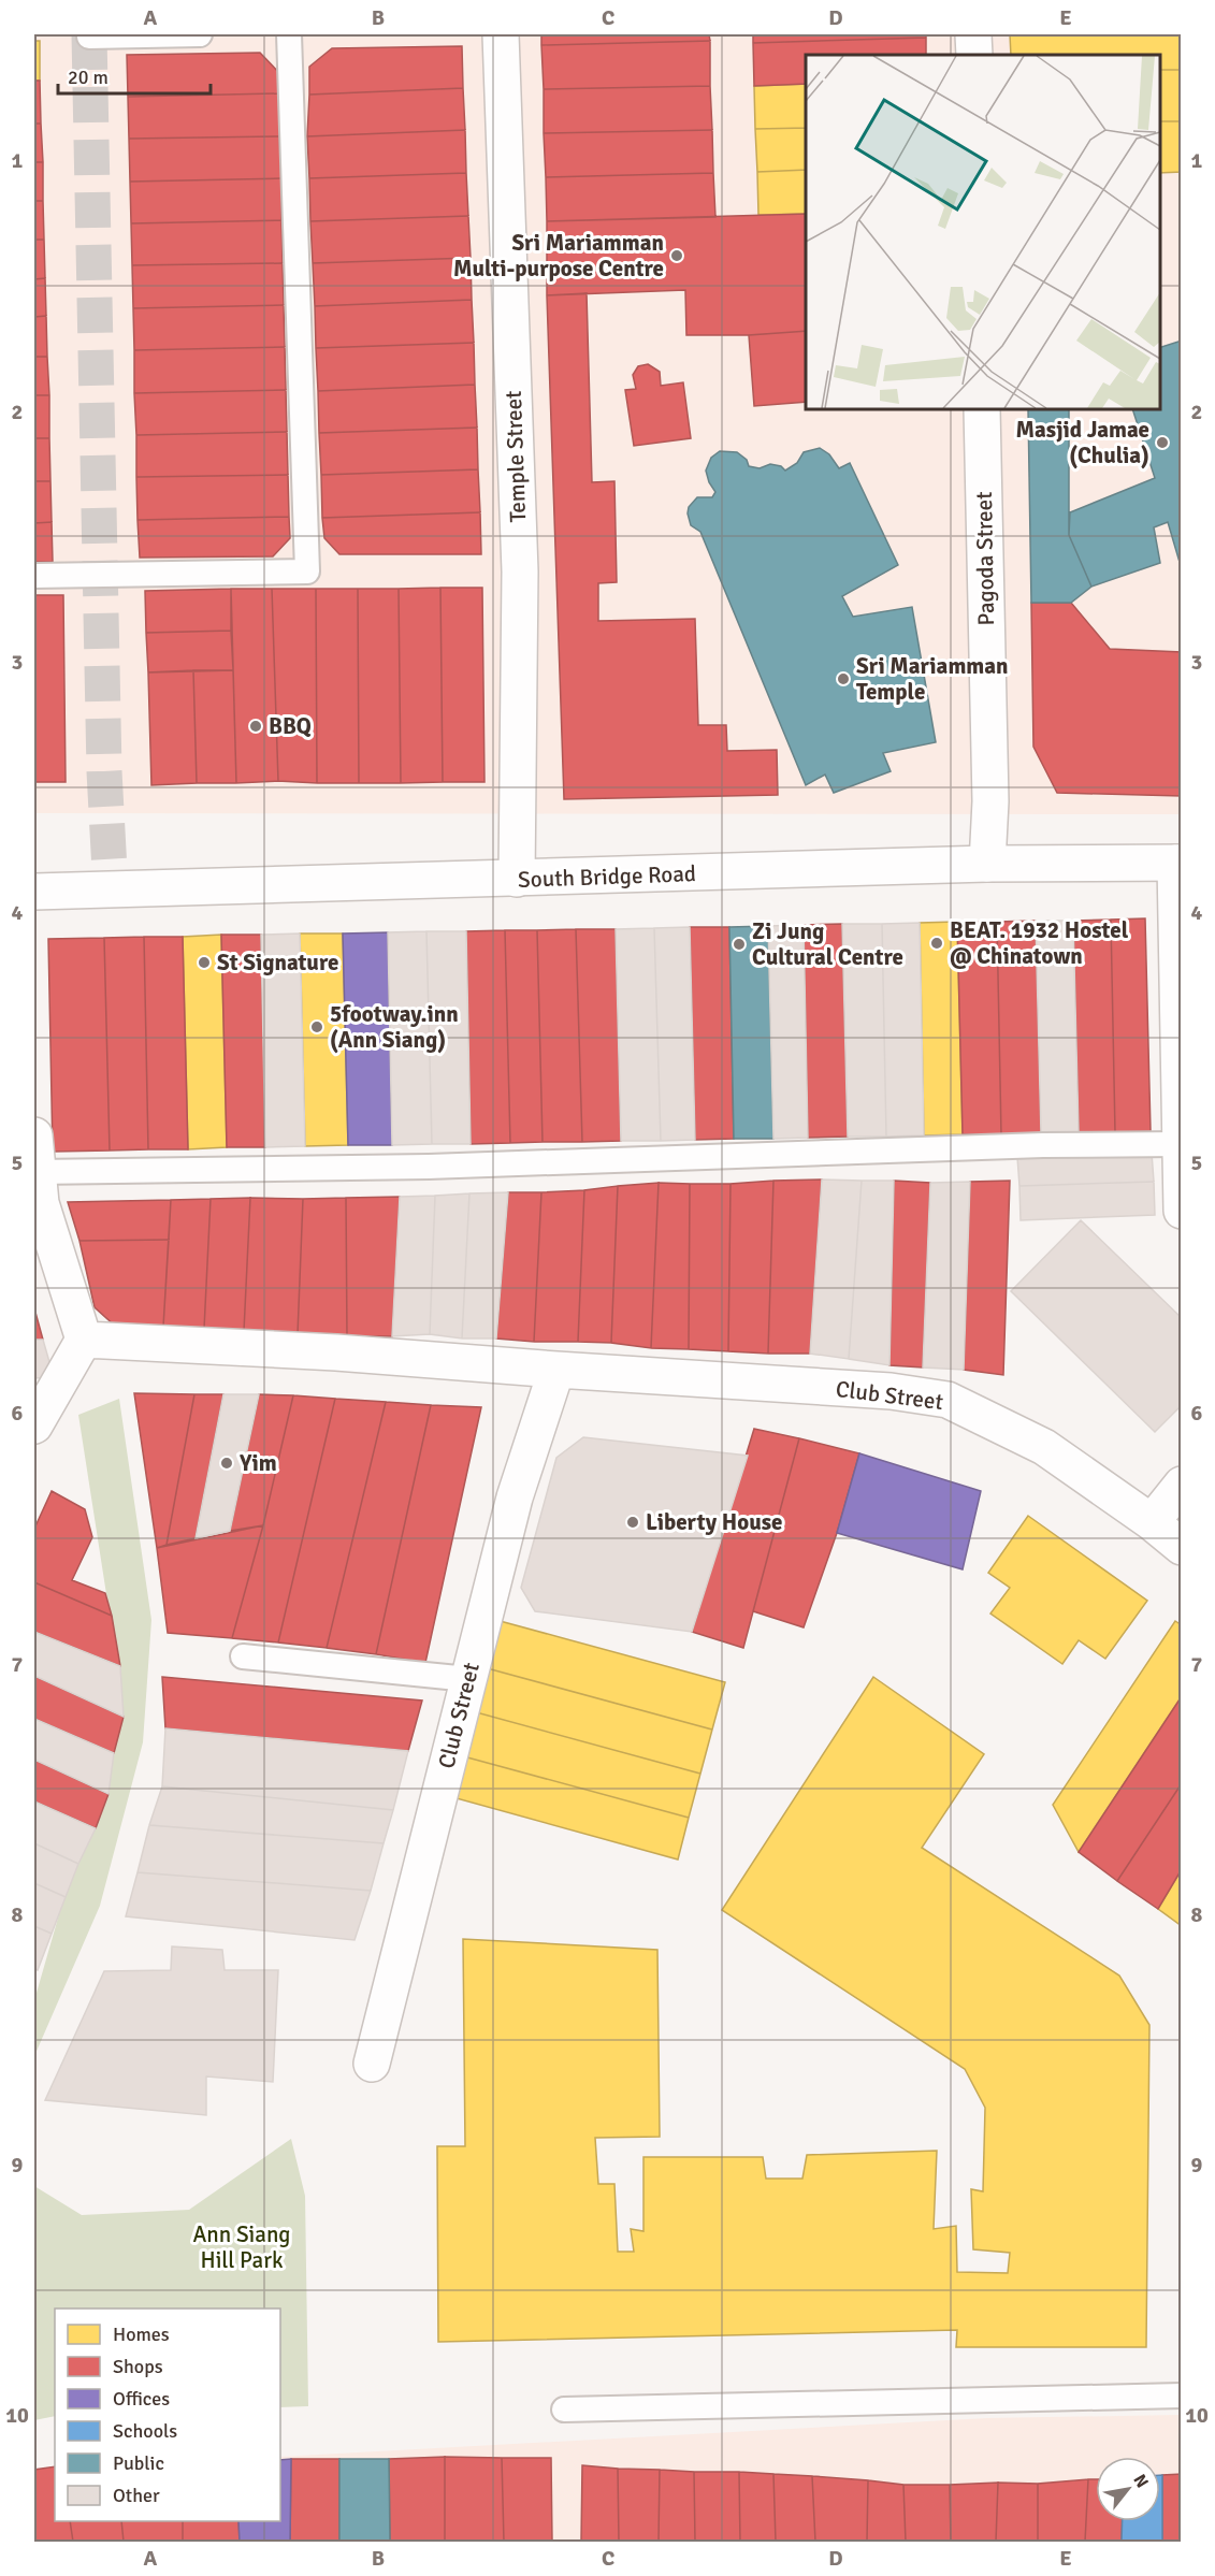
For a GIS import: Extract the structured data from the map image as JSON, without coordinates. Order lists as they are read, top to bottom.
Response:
{
  "streets": {
    "street": [
      "Temple Street",
      "Pagoda Street",
      "South Bridge Road",
      "Club Street"
    ]
  },
  "crossings": [
    ["Temple Street", "South Bridge Road"],
    ["Pagoda Street", "South Bridge Road"]
  ],
  "parks": ["Ann Siang Hill Park"],
  "places": [
    "Sri Mariamman Multi-purpose Centre",
    "Masjid Jamae (Chulia)",
    "Sri Mariamman Temple",
    "BBQ",
    "BEAT. 1932 Hostel @ Chinatown",
    "Zi Jung Cultural Centre",
    "St Signature",
    "5footway.inn (Ann Siang)",
    "Yim",
    "Liberty House"
  ],
  "legend": [
    "Homes",
    "Shops",
    "Offices",
    "Schools",
    "Public",
    "Other"
  ],
  "scale_bar": "20 m",
  "north": "top right",
  "grid": {
    "columns": [
      "A",
      "B",
      "C",
      "D",
      "E"
    ],
    "rows": [
      "1",
      "2",
      "3",
      "4",
      "5",
      "6",
      "7",
      "8",
      "9",
      "10"
    ]
  }
}
